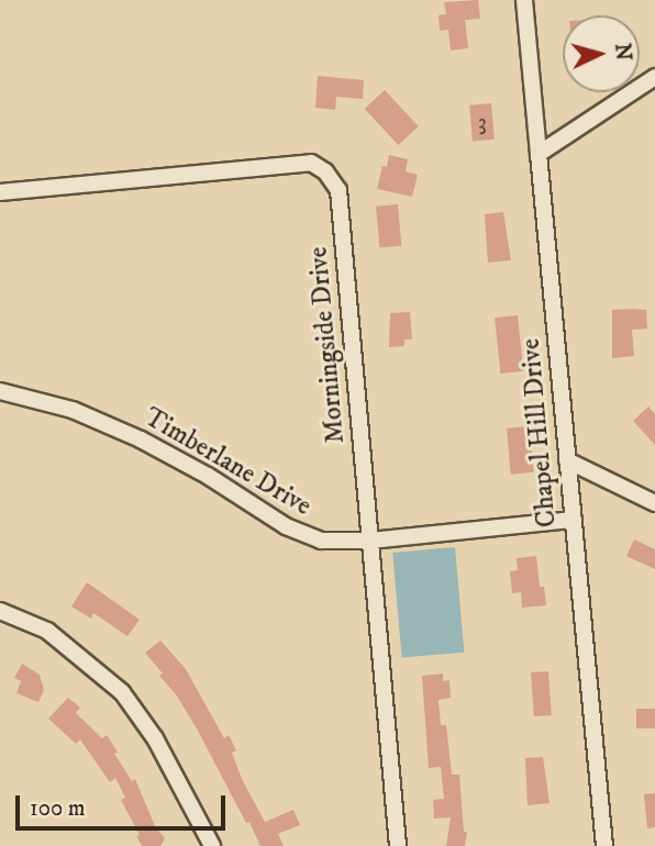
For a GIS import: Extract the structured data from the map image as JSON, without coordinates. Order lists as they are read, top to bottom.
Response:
{
  "streets": {
    "street": ["Morningside Drive", "Chapel Hill Drive", "Timberlane Drive"]
  },
  "crossings": [
    ["Morningside Drive", "Timberlane Drive"],
    ["Chapel Hill Drive", "Timberlane Drive"]
  ],
  "house_numbers": ["3"],
  "scale_bar": "100 m",
  "north": "right"
}
